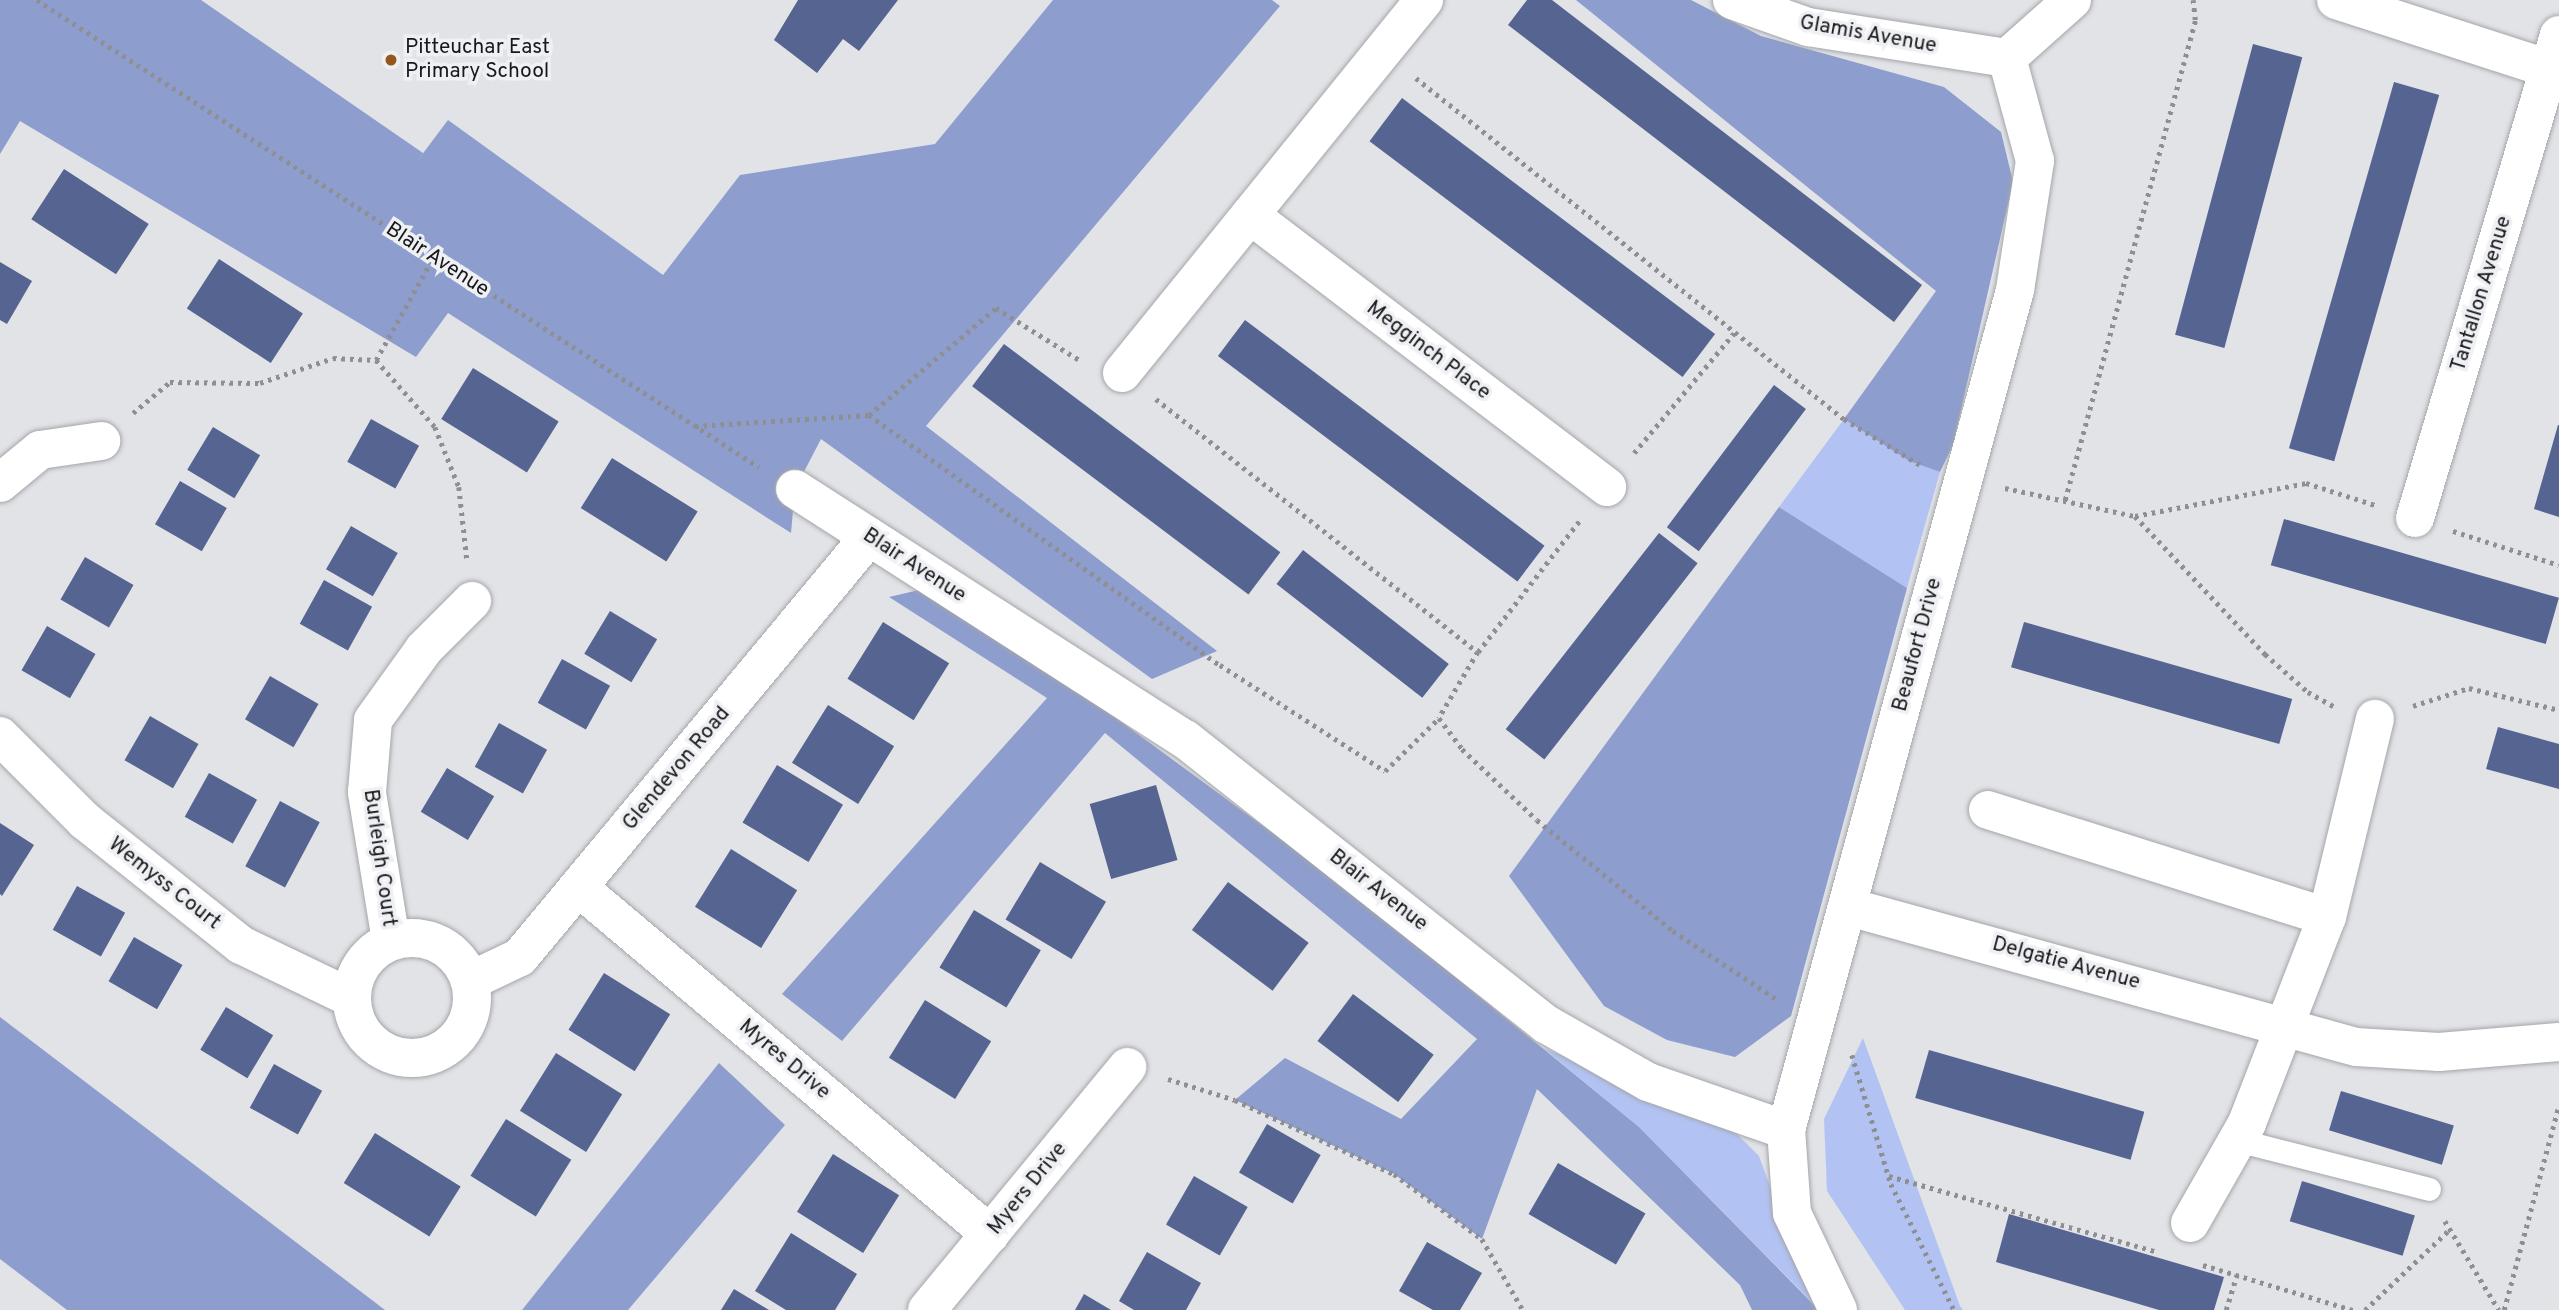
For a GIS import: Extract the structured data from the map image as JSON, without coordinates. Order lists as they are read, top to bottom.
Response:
{
  "streets": {
    "street": [
      "Glamis Avenue",
      "Blair Avenue",
      "Tantallon Avenue",
      "Megginch Place",
      "Beaufort Drive",
      "Glendevon Road",
      "Burleigh Court",
      "Wemyss Court",
      "Delgatie Avenue",
      "Myres Drive",
      "Myers Drive"
    ]
  },
  "crossings": [
    ["Glamis Avenue", "Beaufort Drive"],
    ["Blair Avenue", "Beaufort Drive"],
    ["Blair Avenue", "Glendevon Road"],
    ["Beaufort Drive", "Delgatie Avenue"],
    ["Glendevon Road", "Burleigh Court"],
    ["Glendevon Road", "Wemyss Court"],
    ["Glendevon Road", "Myres Drive"],
    ["Burleigh Court", "Wemyss Court"],
    ["Myres Drive", "Myers Drive"]
  ],
  "places": ["Pitteuchar East Primary School"]
}
